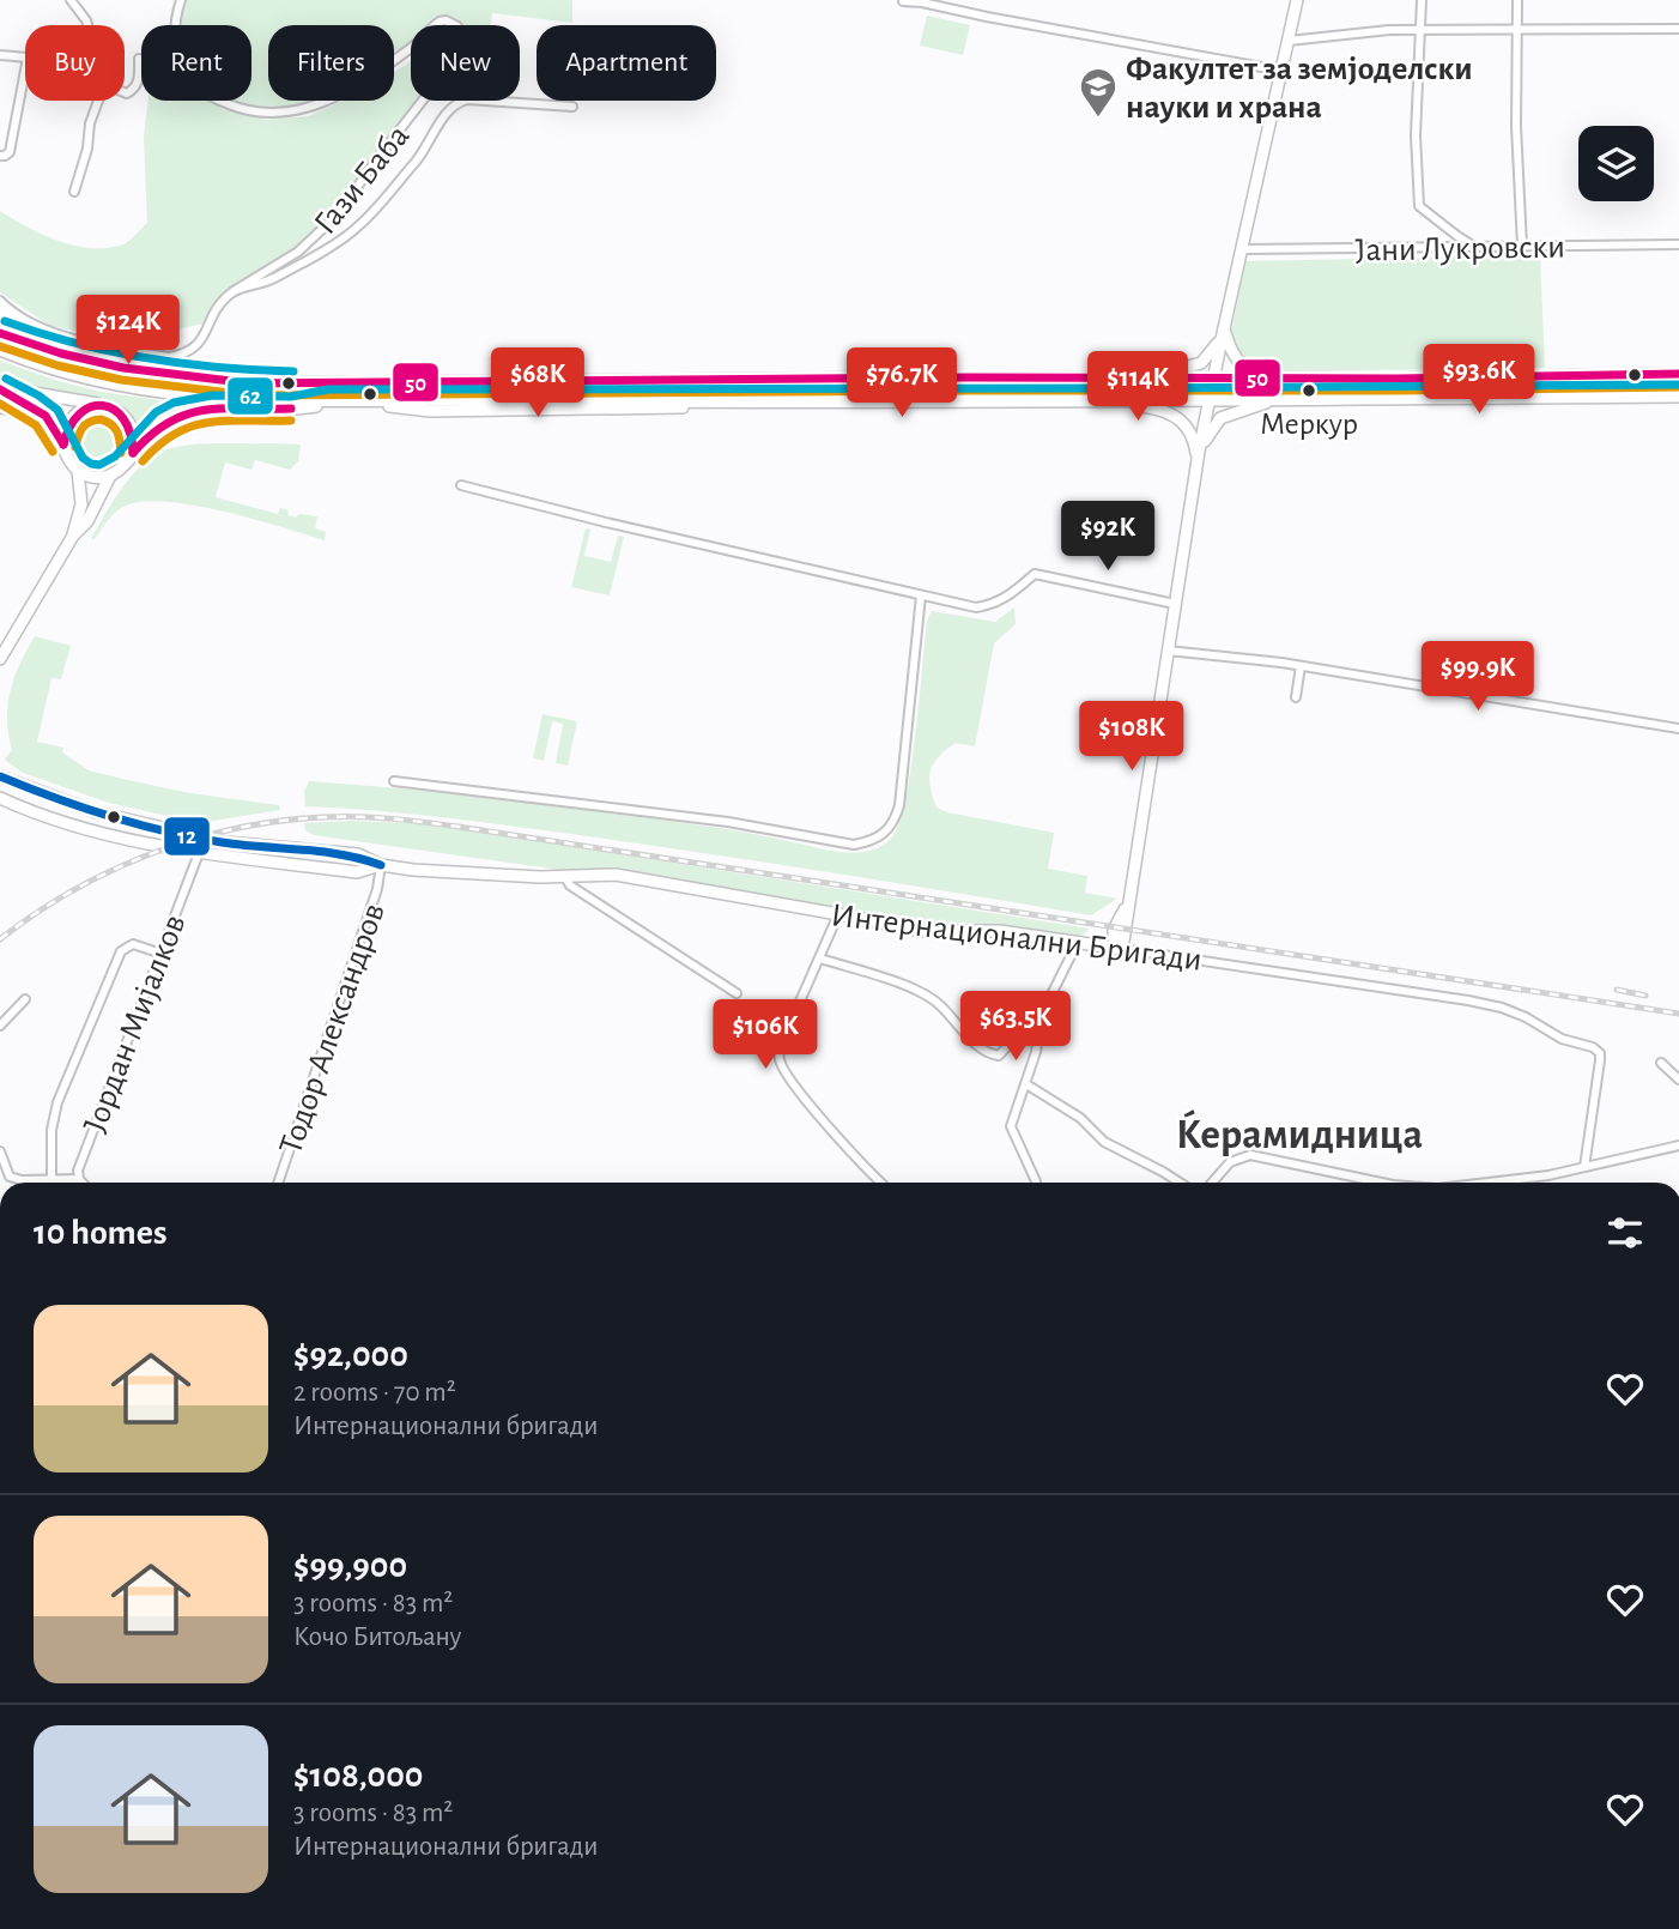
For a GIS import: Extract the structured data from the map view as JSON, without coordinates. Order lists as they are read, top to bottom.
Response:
{
  "streets": {
    "street": [
      "Гази Баба",
      "Јани Лукровски",
      "Интернационални Бригади",
      "Јордан Мијалков",
      "Тодор Александров"
    ]
  },
  "crossings": [
    ["Јани Лукровски", "Интернационални Бригади"],
    ["Интернационални Бригади", "Тодор Александров"]
  ],
  "districts": ["Ќерамидница"],
  "places": {
    "school or university": ["Факултет за земјоделски науки и храна"],
    "other": ["Меркур"]
  },
  "lines": ["transit line 62", "transit line 50", "transit line 12"],
  "page": {
    "chip": [
      "Buy",
      "Rent",
      "Filters",
      "New",
      "Apartment"
    ],
    "price": [
      "$124K",
      "$93.6K",
      "$68K",
      "$76.7K",
      "$114K",
      "$92K",
      "$99.9K",
      "$108K",
      "$63.5K",
      "$106K"
    ],
    "heading": "10 homes",
    "list": [
      {
        "name": "$92,000",
        "note": "2 rooms · 70 m² · Интернационални бригади"
      },
      {
        "name": "$99,900",
        "note": "3 rooms · 83 m² · Кочо Битољану"
      },
      {
        "name": "$108,000",
        "note": "3 rooms · 83 m² · Интернационални бригади"
      }
    ]
  }
}
